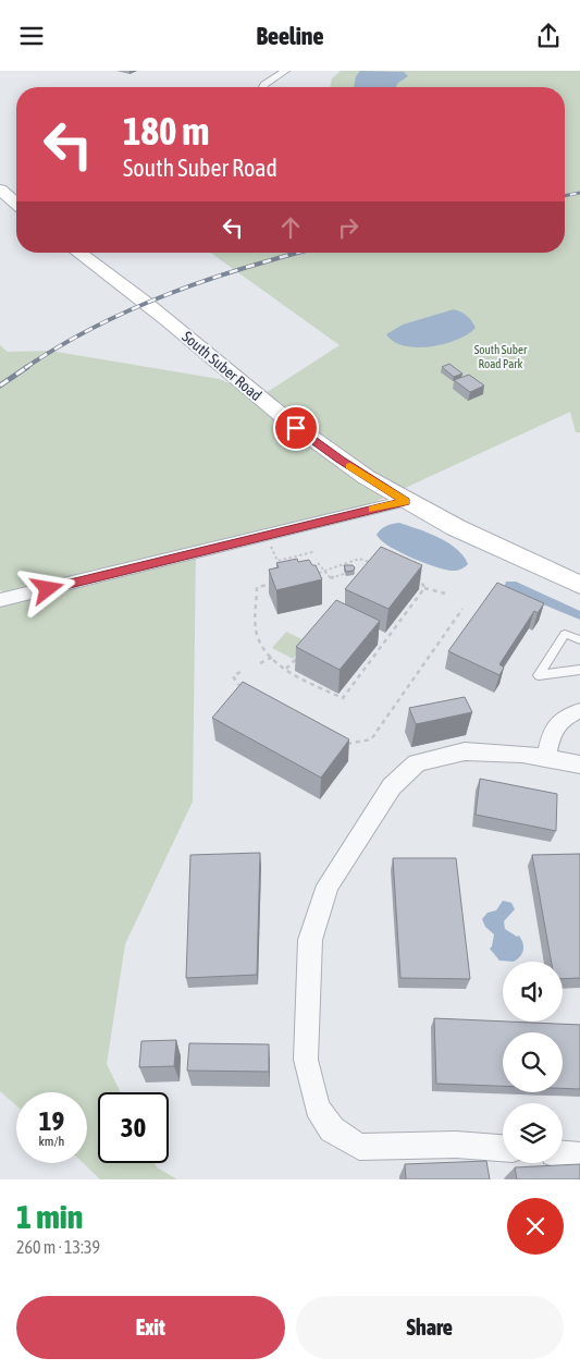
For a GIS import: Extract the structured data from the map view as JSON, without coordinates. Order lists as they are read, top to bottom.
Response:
{
  "streets": {
    "street": ["South Suber Road"]
  },
  "parks": ["South Suber Road Park"],
  "page": {
    "header": "Beeline",
    "turn": ["180 m", "South Suber Road"],
    "speed": "19 km/h",
    "limit": "30",
    "heading": ["1 min", "260 m · 13:39"],
    "buttons": ["Exit", "Share"]
  }
}
